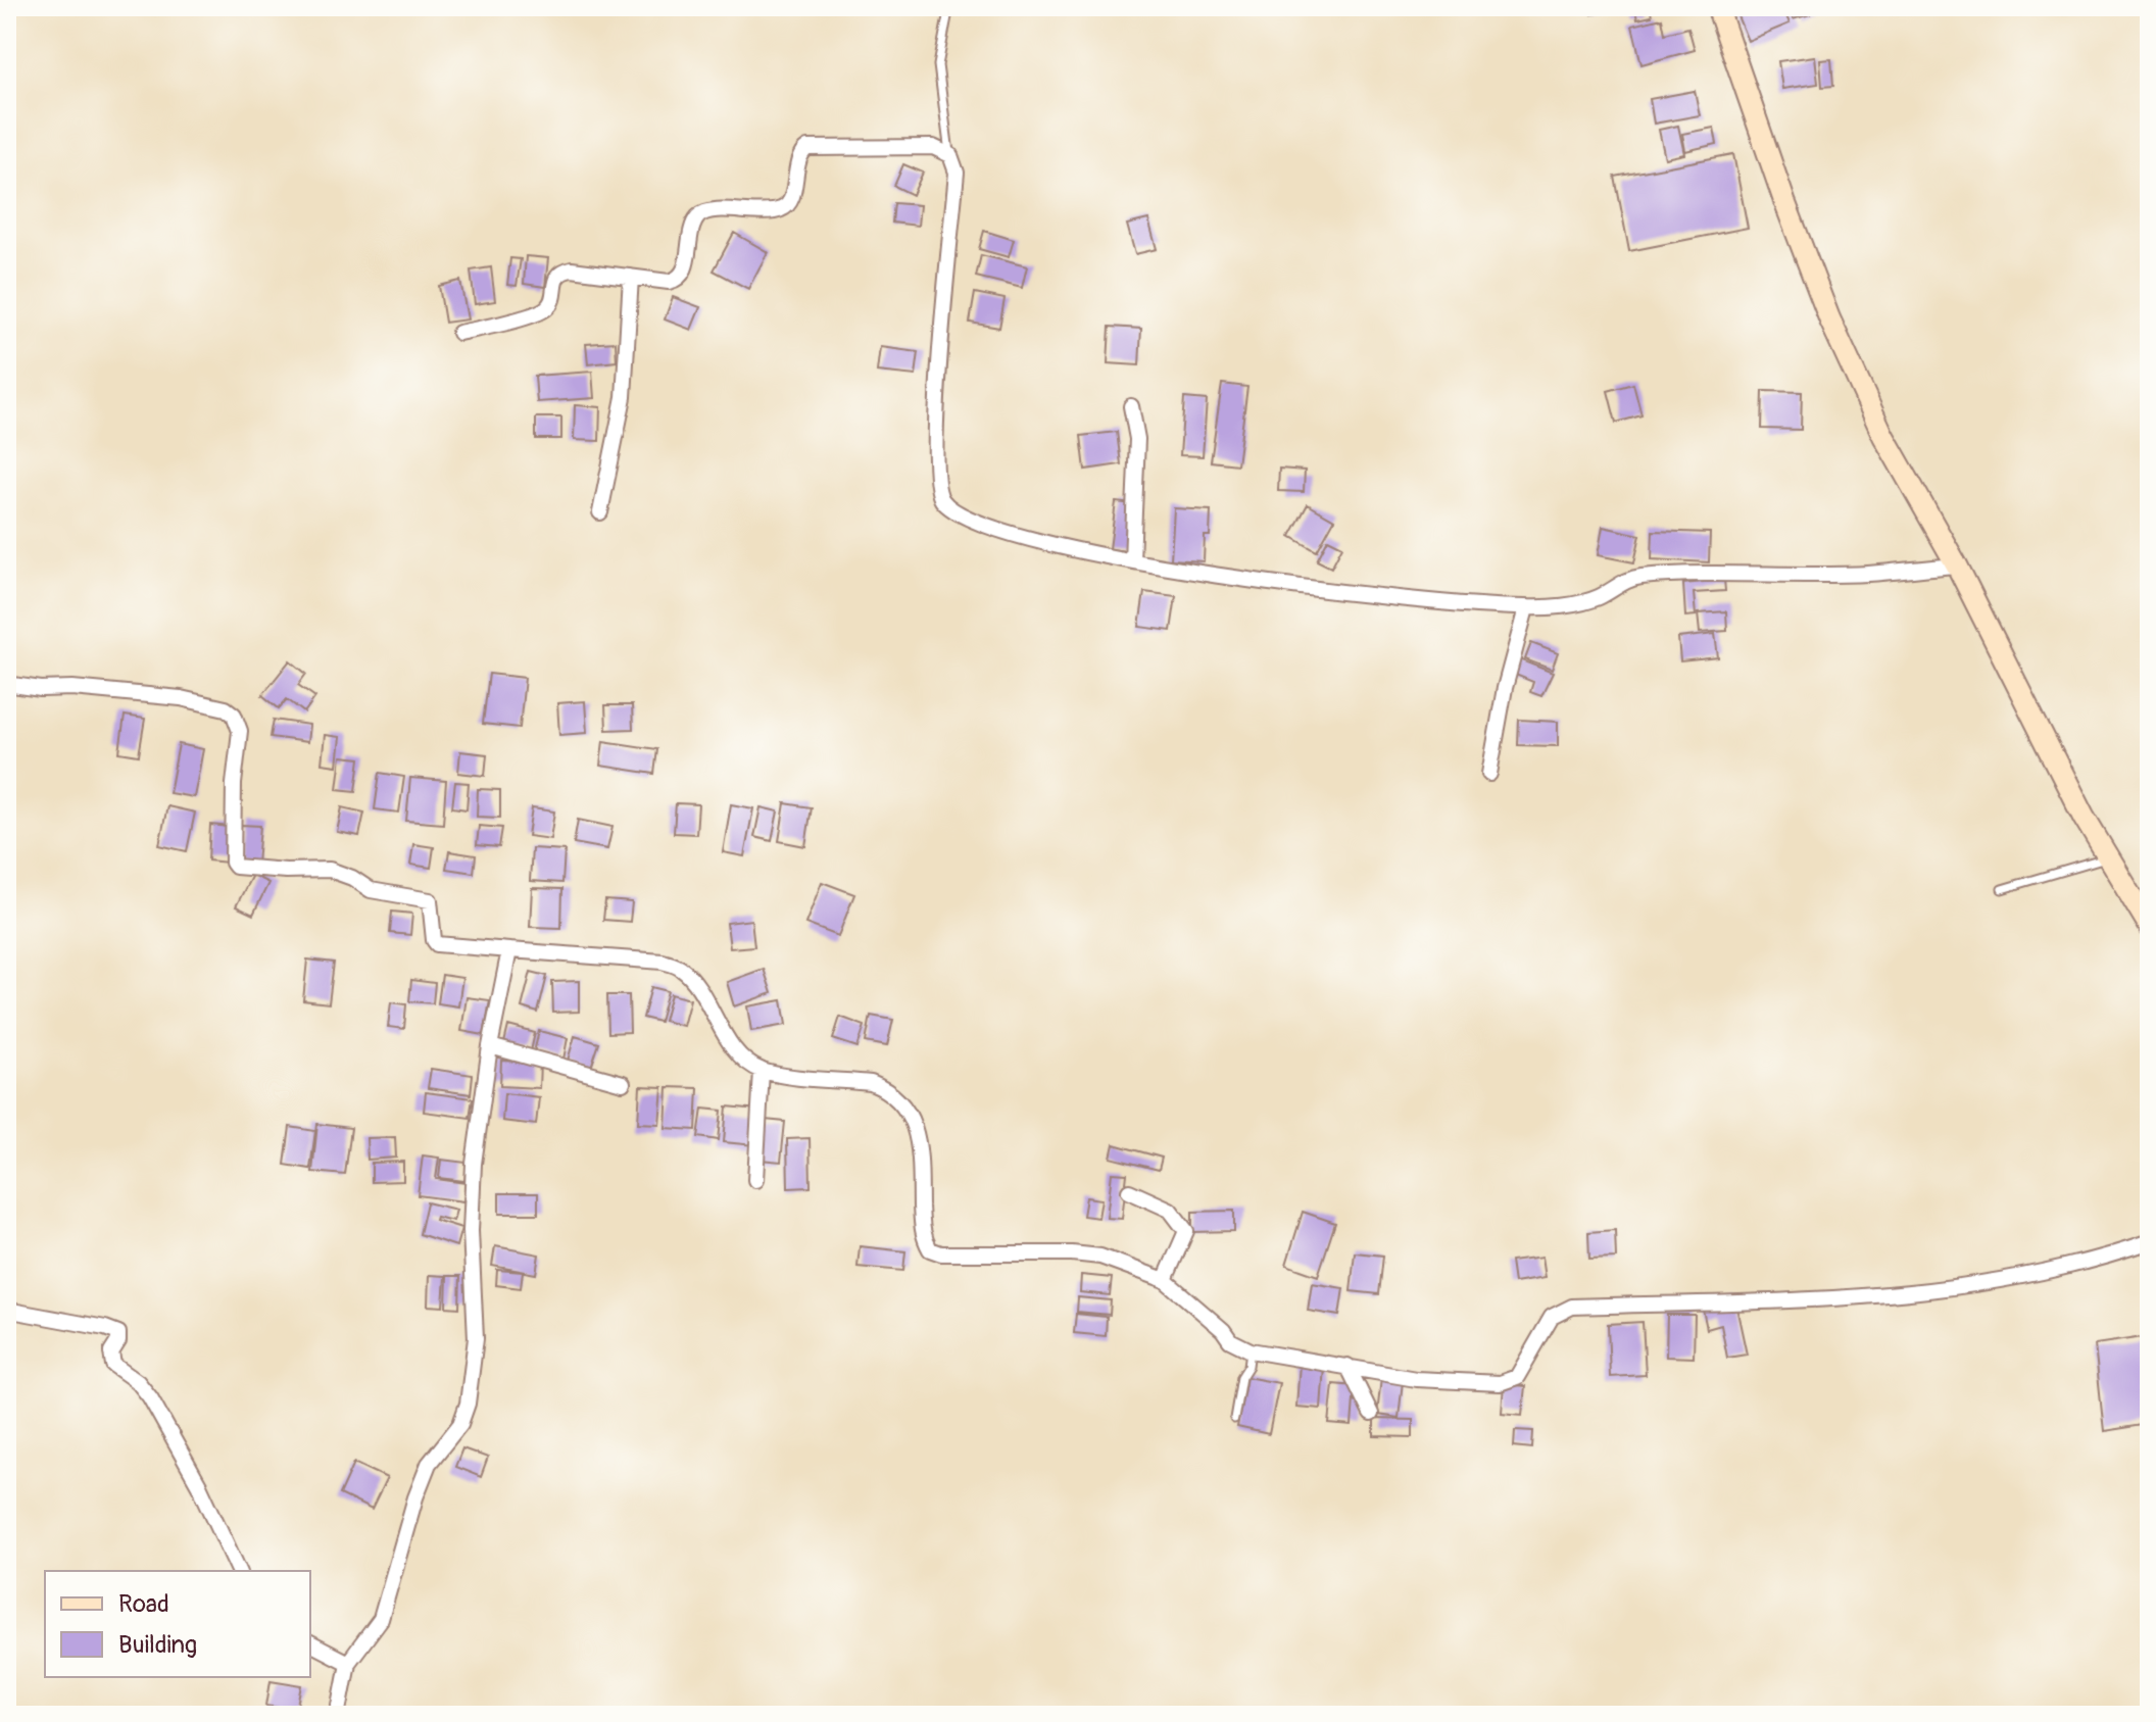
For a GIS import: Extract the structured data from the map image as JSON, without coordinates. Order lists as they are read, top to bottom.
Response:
{
  "legend": ["Road", "Building"]
}
